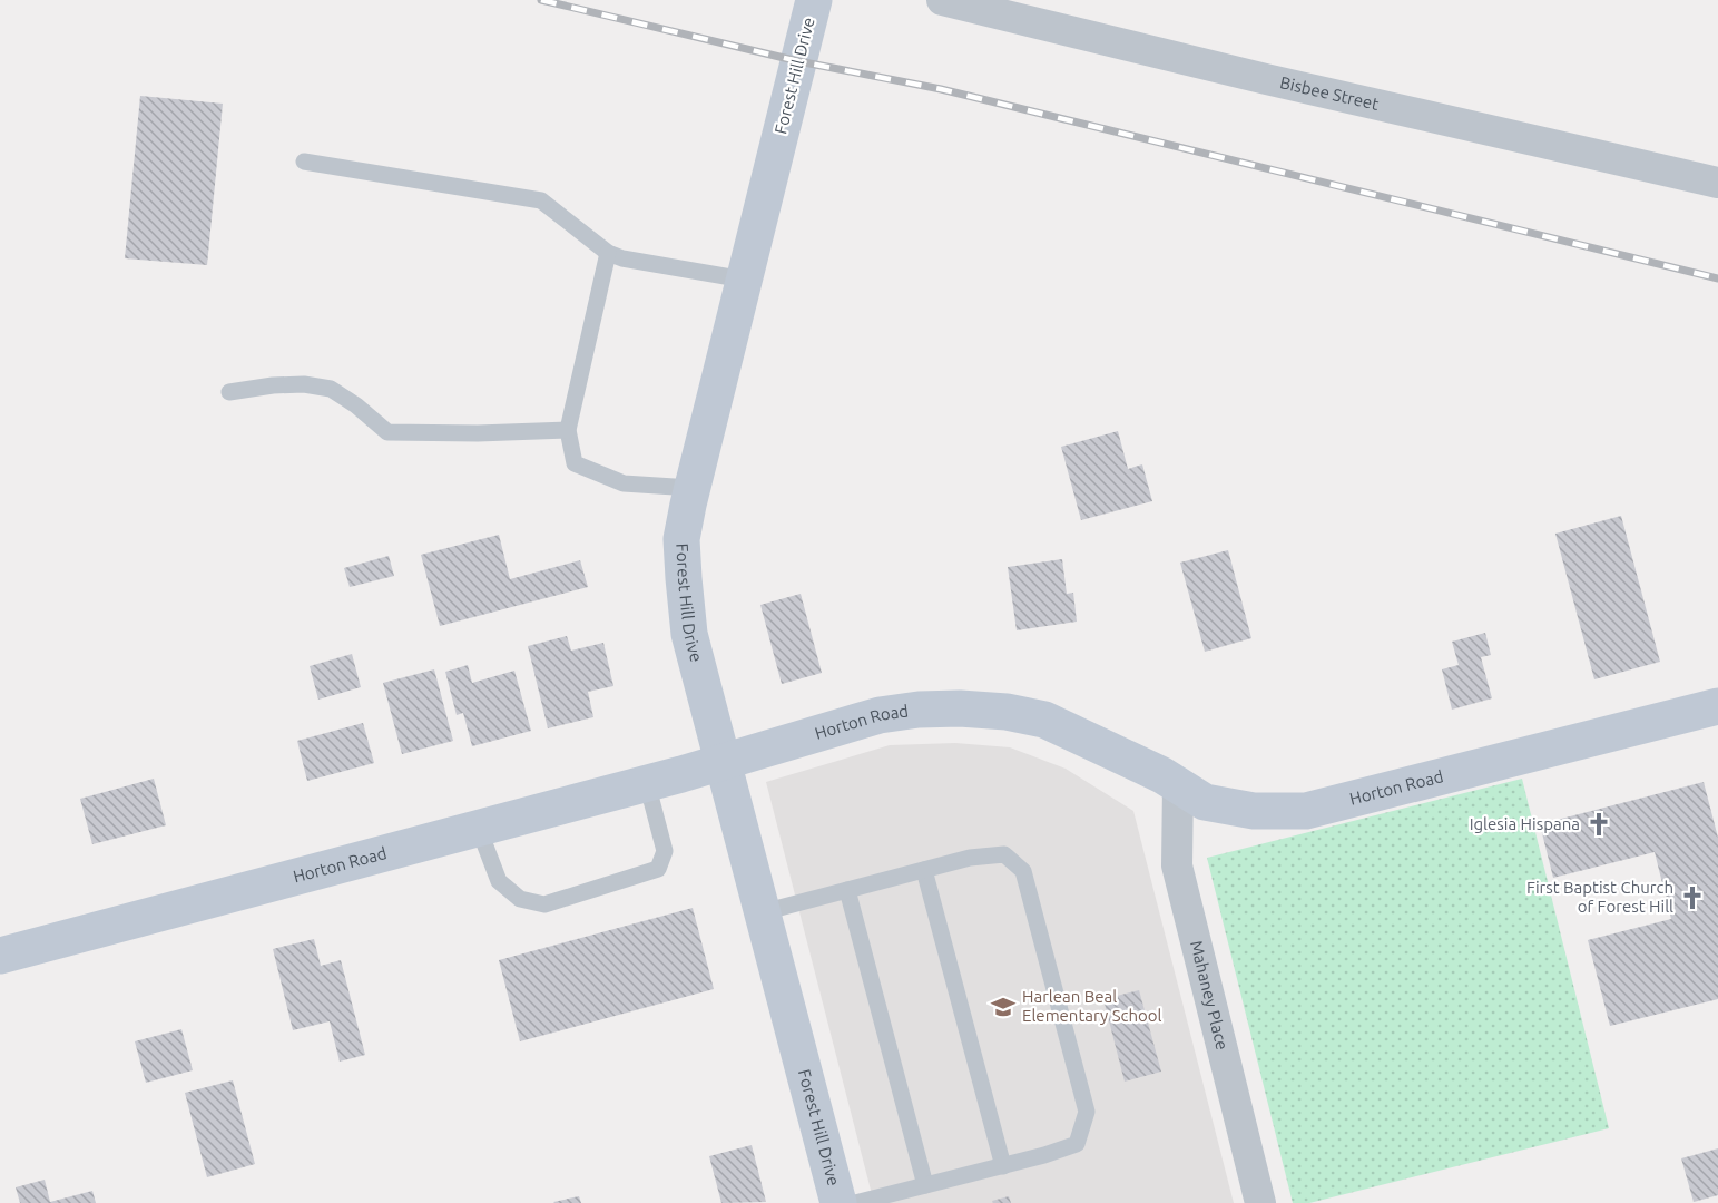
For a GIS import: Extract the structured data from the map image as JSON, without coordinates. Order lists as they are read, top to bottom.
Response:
{
  "streets": {
    "street": [
      "Forest Hill Drive",
      "Bisbee Street",
      "Horton Road",
      "Mahaney Place"
    ]
  },
  "crossings": [
    ["Forest Hill Drive", "Horton Road"],
    ["Horton Road", "Mahaney Place"]
  ],
  "places": {
    "church": ["Iglesia Hispana", "First Baptist Church of Forest Hill"],
    "school or university": ["Harlean Beal Elementary School"]
  }
}
